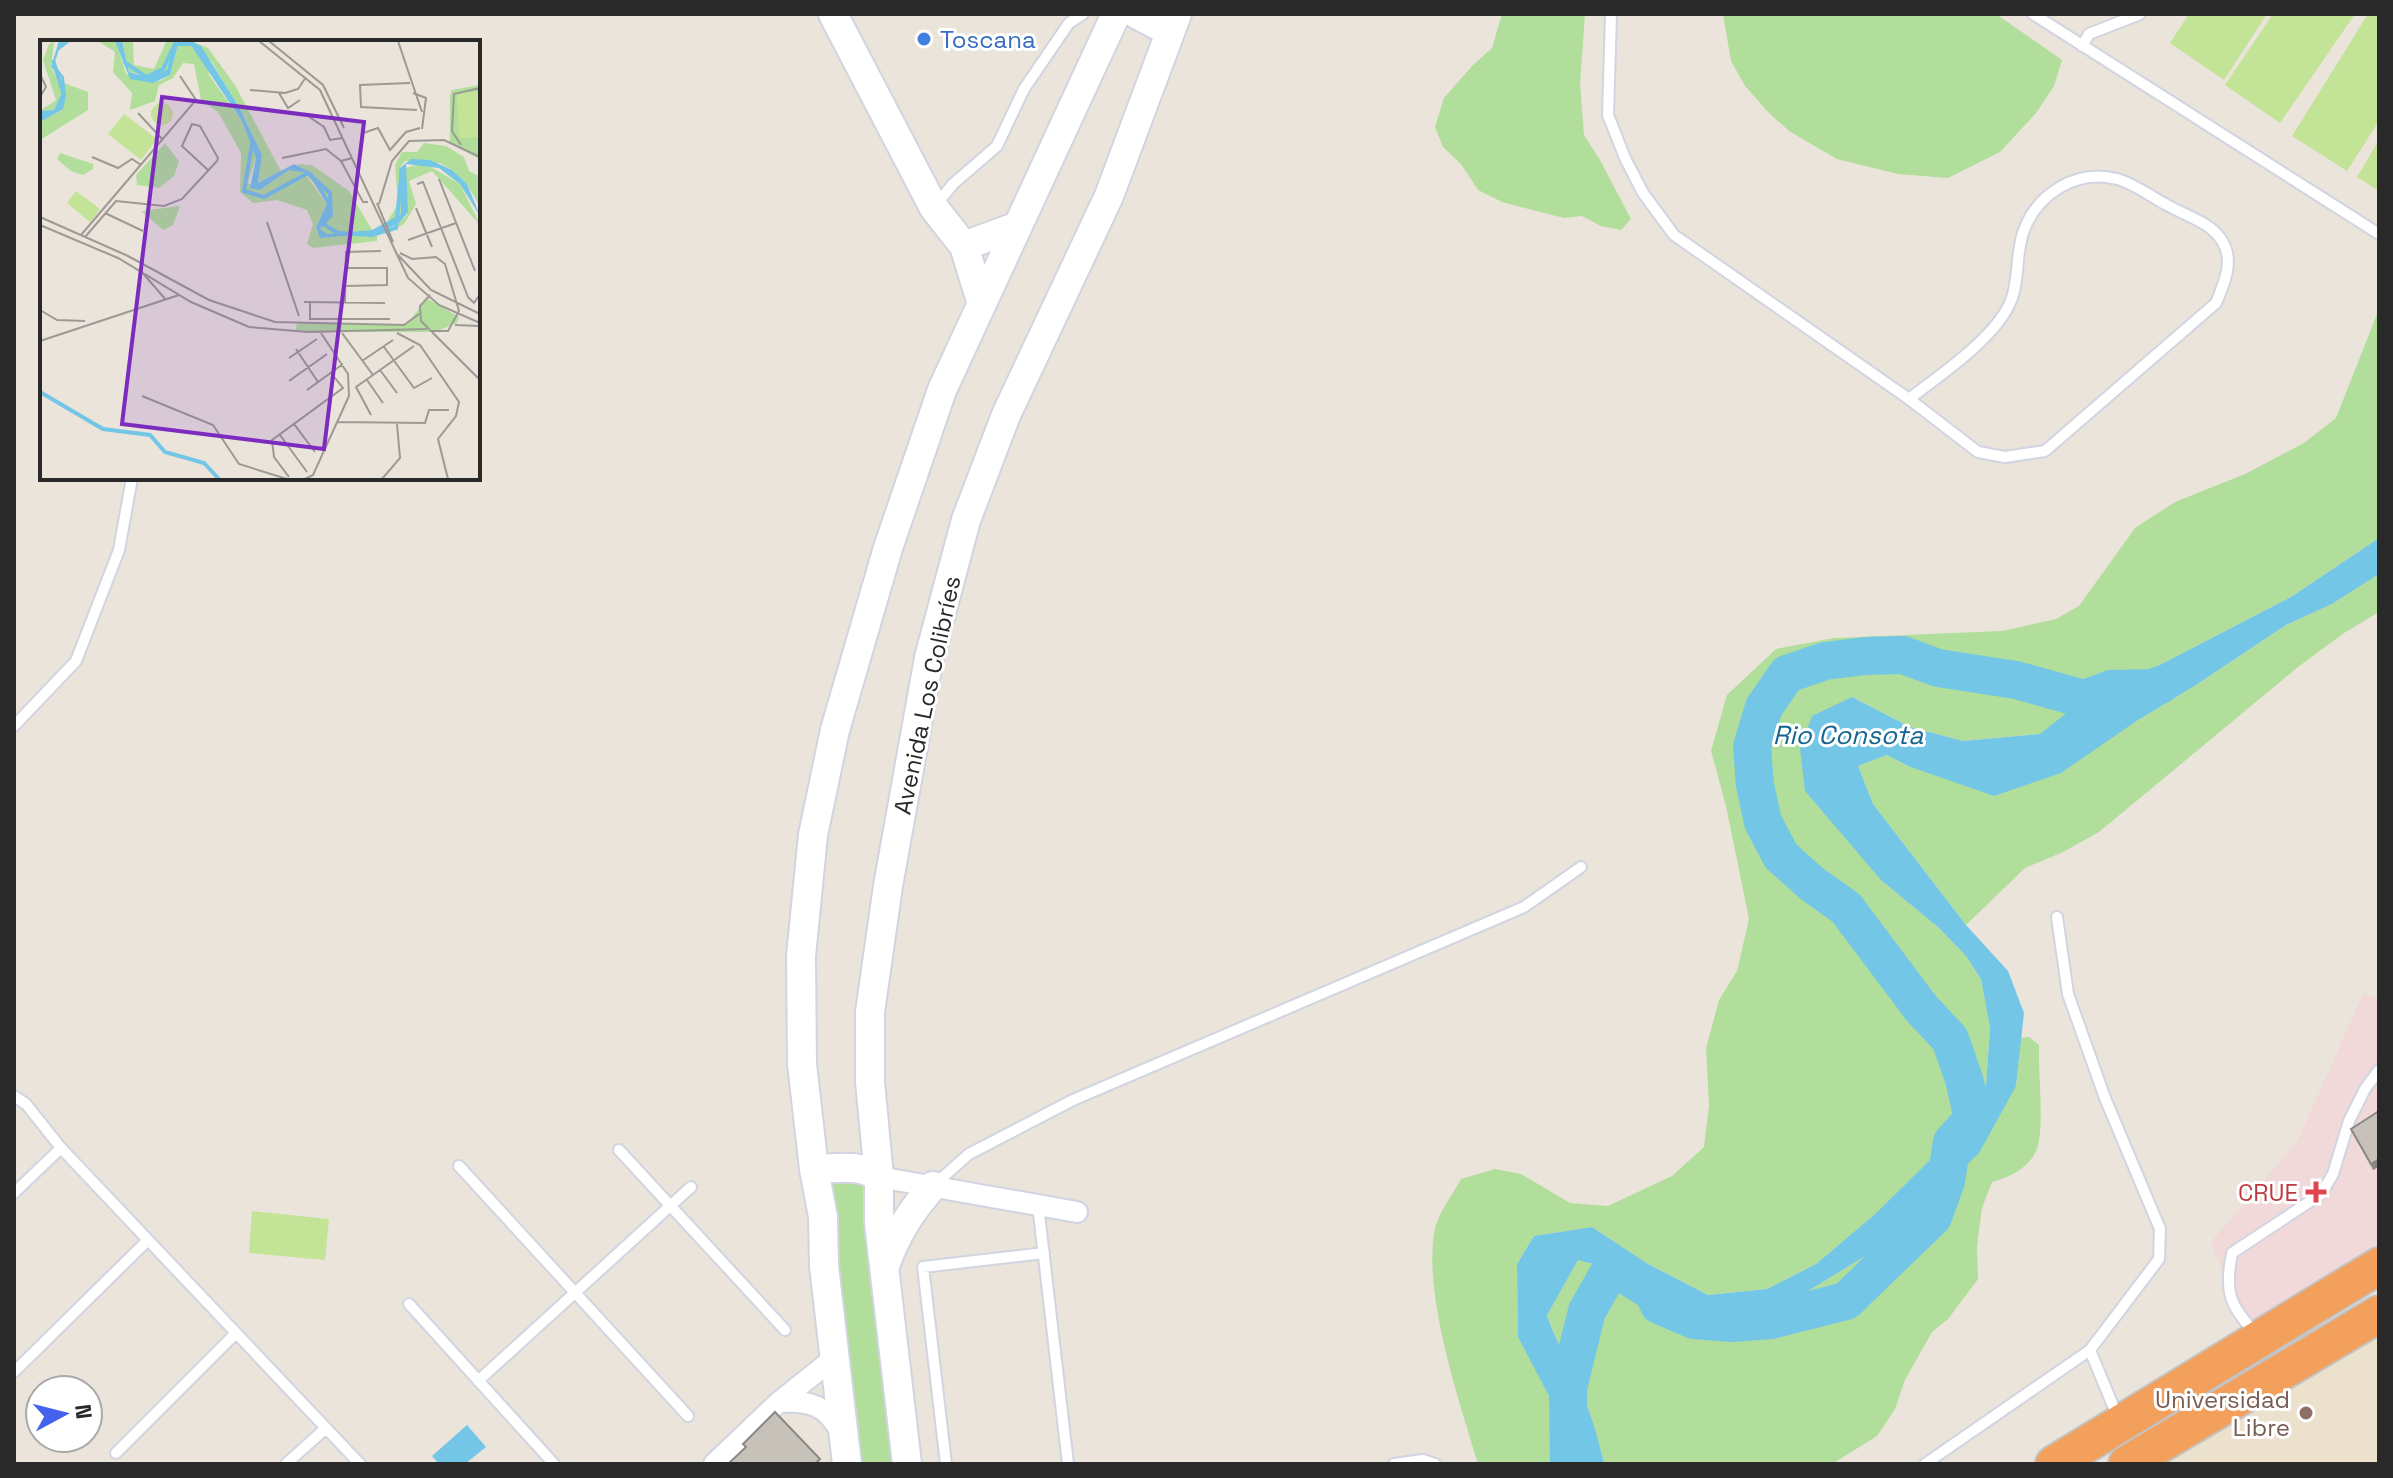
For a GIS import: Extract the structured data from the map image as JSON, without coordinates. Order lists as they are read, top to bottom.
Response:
{
  "streets": {
    "main road": ["Avenida Los Colibríes"]
  },
  "water": ["Rio Consota"],
  "places": {
    "other": ["Toscana", "Universidad Libre"],
    "health": ["CRUE"]
  },
  "north": "right"
}
